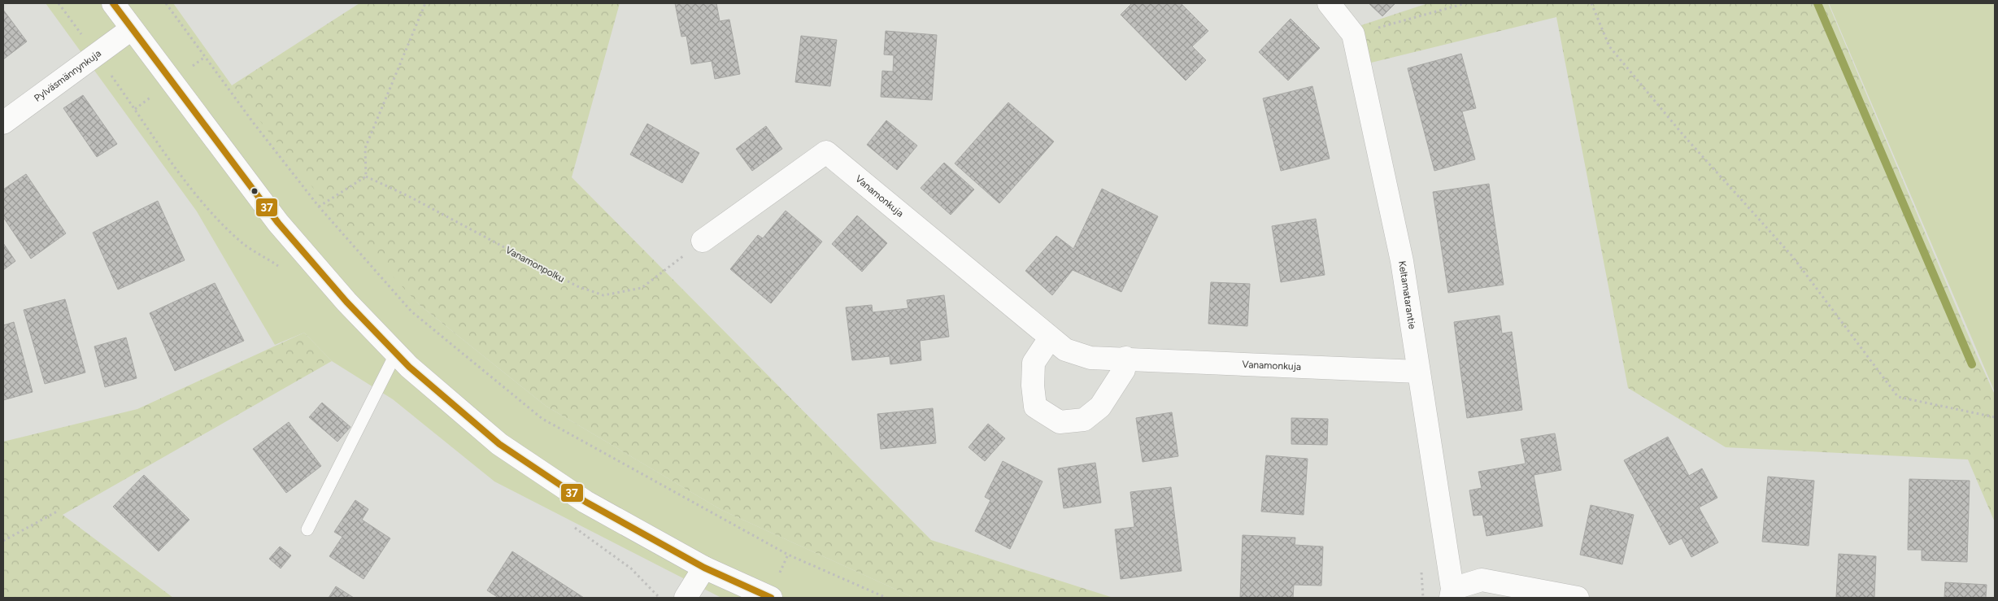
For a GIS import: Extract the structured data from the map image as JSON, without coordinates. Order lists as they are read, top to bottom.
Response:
{
  "streets": {
    "street": ["Pylväsmännynkuja", "Vanamonkuja", "Keltamatarantie"],
    "path": ["Vanamonpolku"]
  },
  "crossings": [
    ["Vanamonkuja", "Vanamonpolku"],
    ["Vanamonkuja", "Keltamatarantie"]
  ],
  "lines": ["transit line 37"]
}
